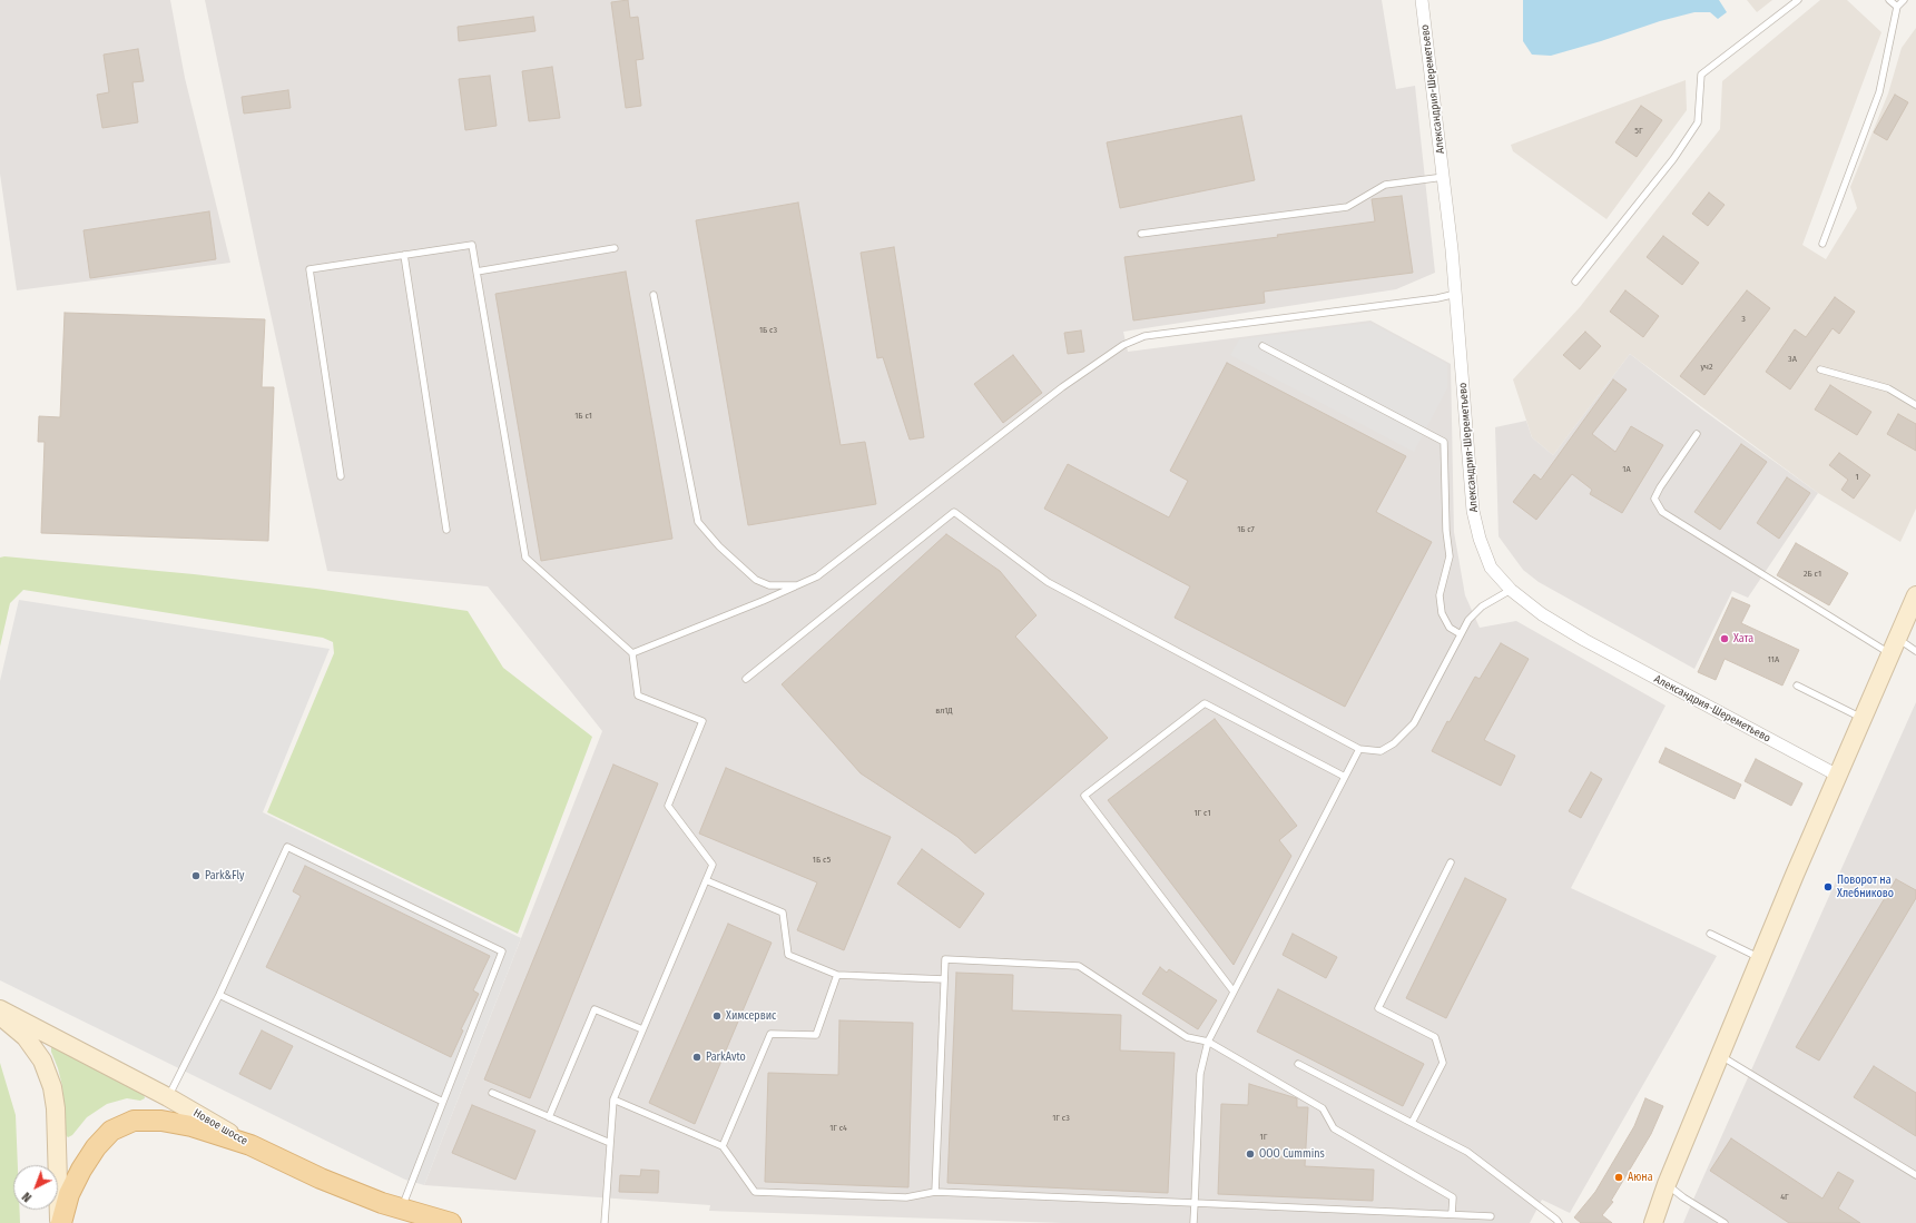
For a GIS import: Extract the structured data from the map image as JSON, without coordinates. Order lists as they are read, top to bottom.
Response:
{
  "streets": {
    "main road": ["Новое шоссе"],
    "street": ["Александрия-Шереметьево"]
  },
  "places": [
    "Хата",
    "Park&Fly",
    "Поворот на Хлебниково",
    "Химсервис",
    "ParkAvto",
    "OOO Cummins",
    "Аюна"
  ],
  "house_numbers": [
    "5Г",
    "3",
    "1Б с3",
    "3А",
    "уч2",
    "1Б с1",
    "1А",
    "1",
    "1Б с7",
    "2Б с1",
    "11А",
    "вл1Д",
    "1Г с1",
    "1Б с5",
    "1Г с3",
    "1Г с4",
    "1Г",
    "4Г"
  ],
  "north": "bottom left"
}
